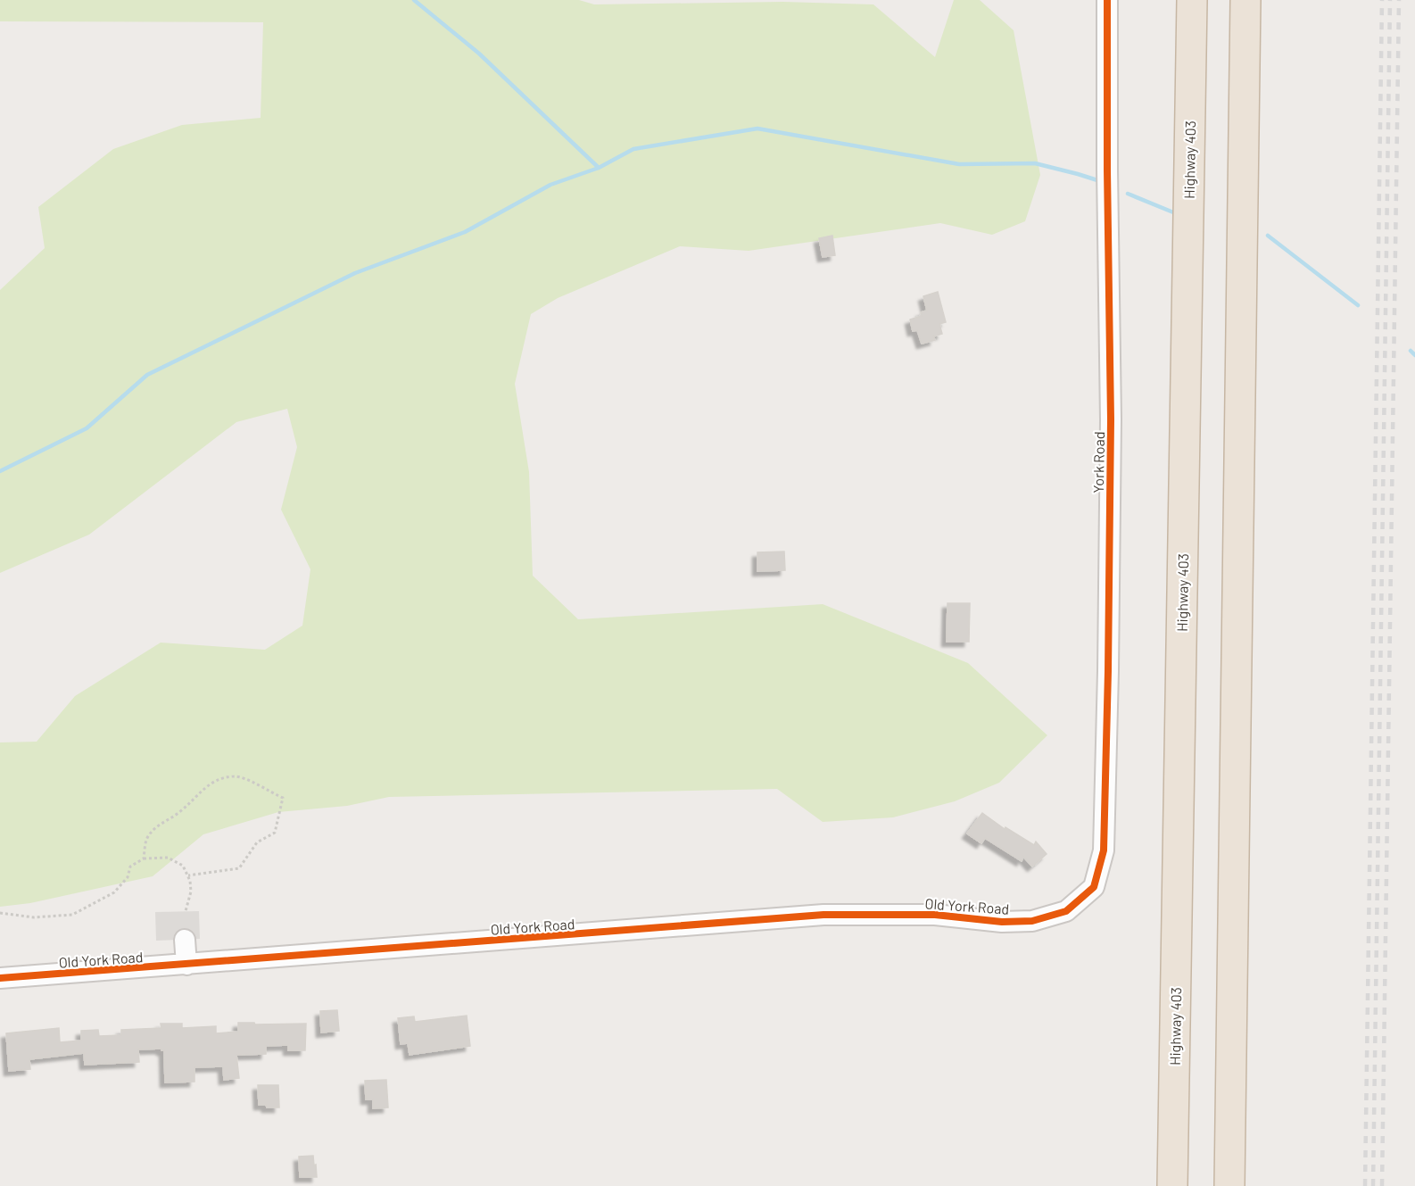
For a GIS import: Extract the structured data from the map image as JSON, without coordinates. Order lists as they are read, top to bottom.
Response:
{
  "streets": {
    "highway": ["Highway 403"],
    "street": ["York Road", "Old York Road"]
  },
  "crossings": [
    ["York Road", "Old York Road"]
  ]
}
